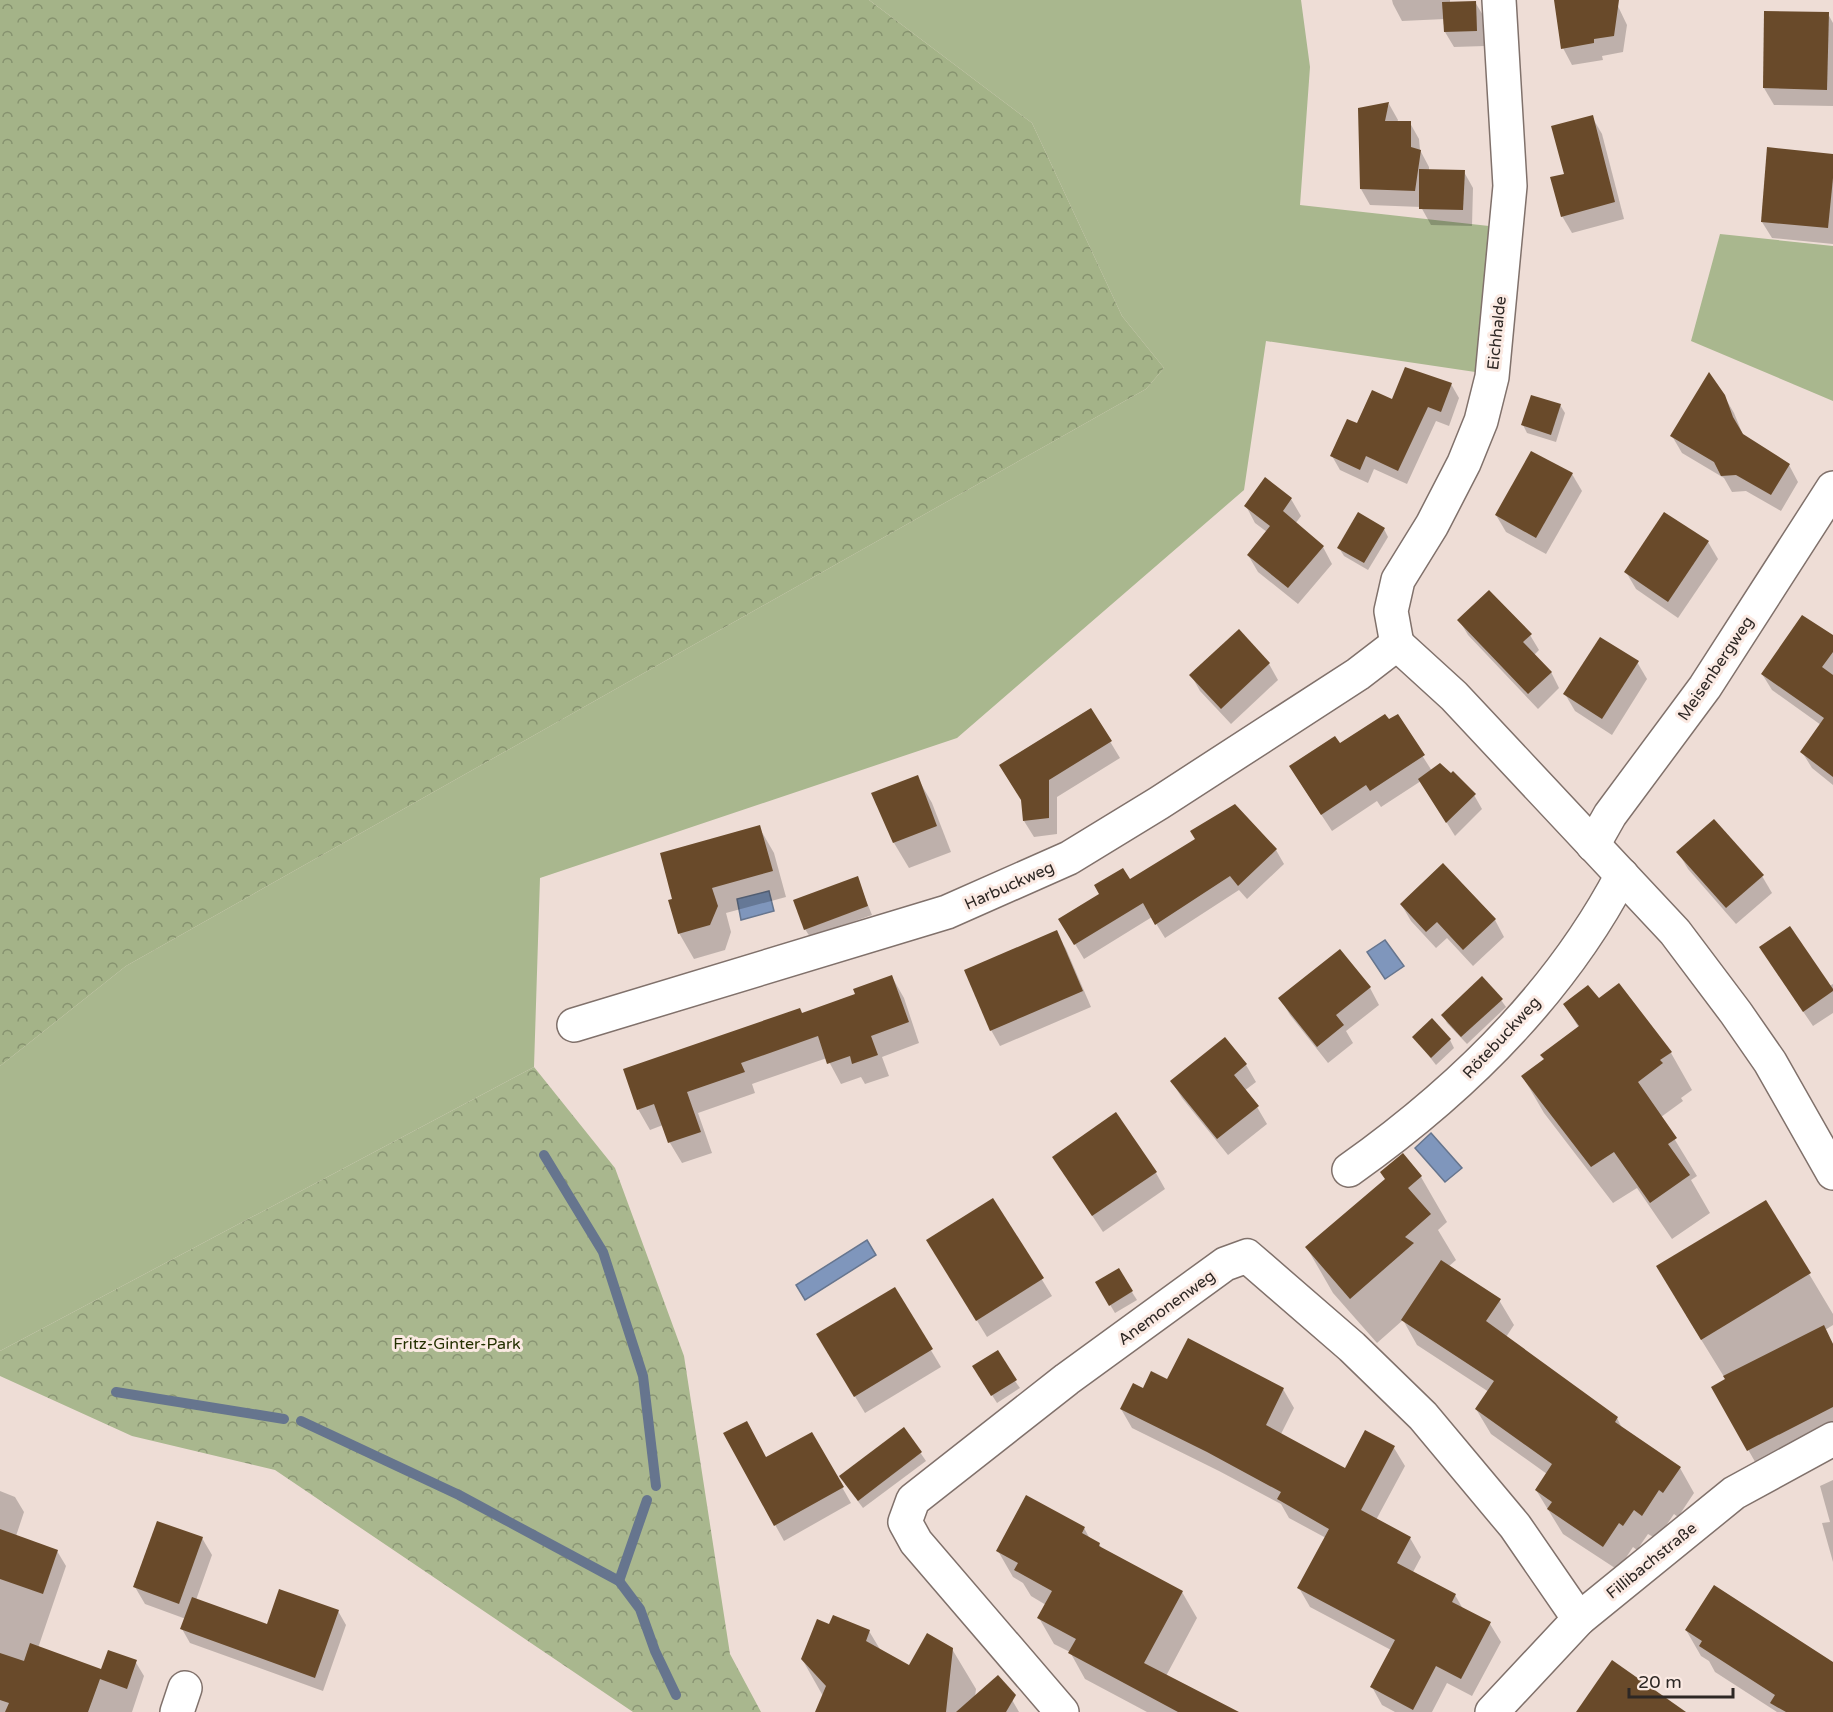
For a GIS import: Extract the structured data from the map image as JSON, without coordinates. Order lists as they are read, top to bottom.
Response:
{
  "streets": {
    "street": [
      "Eichhalde",
      "Meisenbergweg",
      "Harbuckweg",
      "Rötebuckweg",
      "Anemonenweg",
      "Fillibachstraße"
    ]
  },
  "crossings": [
    ["Eichhalde", "Harbuckweg"],
    ["Anemonenweg", "Fillibachstraße"]
  ],
  "parks": ["Fritz-Ginter-Park"],
  "scale_bar": "20 m"
}
